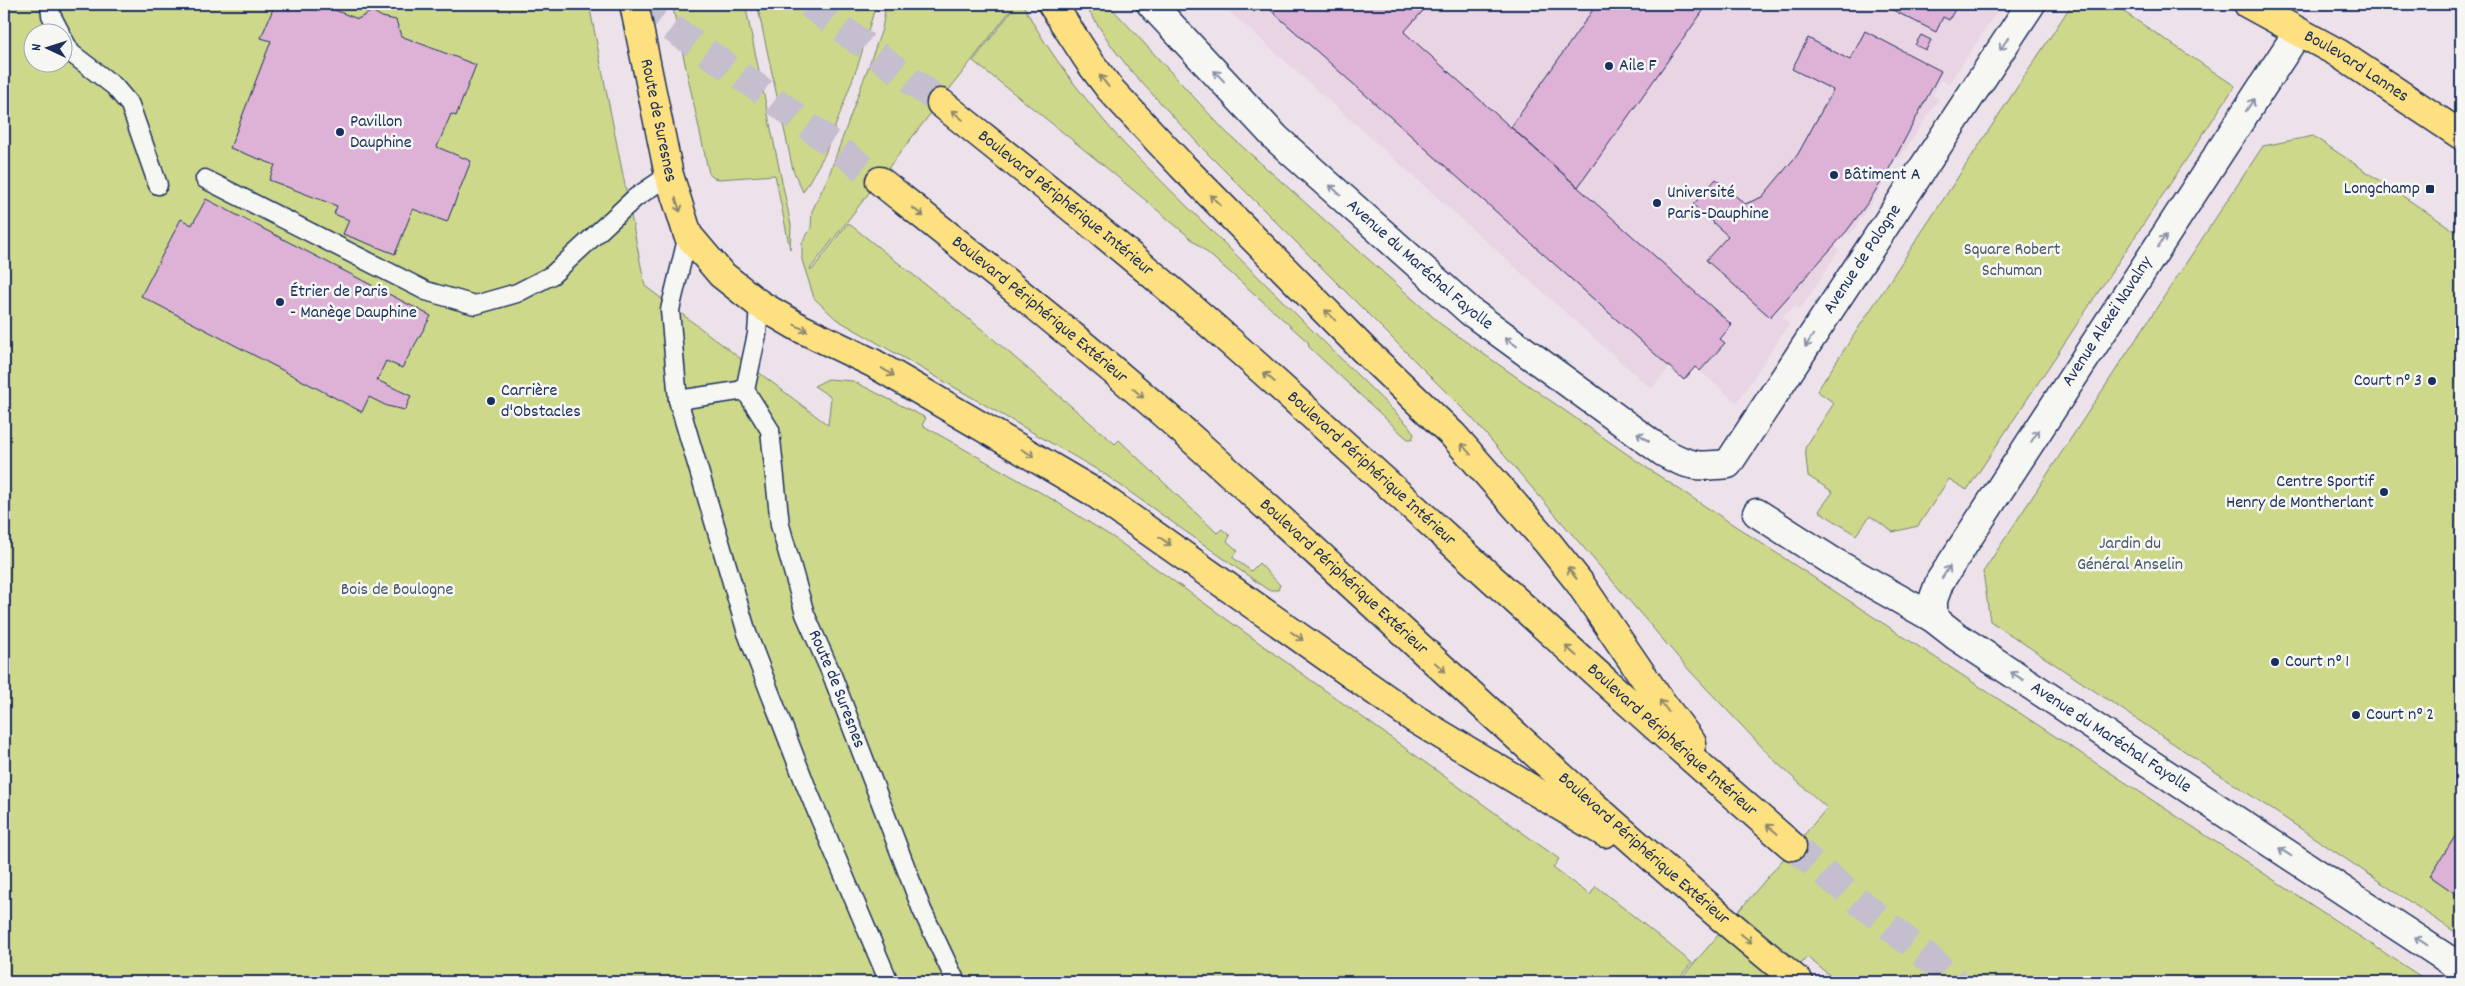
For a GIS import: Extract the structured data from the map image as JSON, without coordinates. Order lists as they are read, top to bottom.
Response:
{
  "streets": {
    "main road": [
      "Boulevard Lannes",
      "Route de Suresnes",
      "Boulevard Périphérique Intérieur",
      "Boulevard Périphérique Extérieur"
    ],
    "street": ["Avenue de Pologne", "Avenue du Maréchal Fayolle", "Avenue Alexeï Navalny"]
  },
  "crossings": [
    ["Boulevard Lannes", "Avenue Alexeï Navalny"],
    ["Route de Suresnes", "Boulevard Périphérique Extérieur"],
    ["Avenue de Pologne", "Avenue du Maréchal Fayolle"],
    ["Avenue du Maréchal Fayolle", "Avenue Alexeï Navalny"]
  ],
  "one_way": ["Avenue de Pologne", "Avenue du Maréchal Fayolle", "Avenue Alexeï Navalny"],
  "parks": ["Square Robert Schuman", "Jardin du Général Anselin", "Bois de Boulogne"],
  "places": {
    "other": [
      "Aile F",
      "Pavillon Dauphine",
      "Bâtiment A",
      "Université Paris-Dauphine",
      "Étrier de Paris - Manège Dauphine",
      "Court n° 3",
      "Carrière d'Obstacles",
      "Centre Sportif Henry de Montherlant",
      "Court n° 1",
      "Court n° 2"
    ],
    "transit": ["Longchamp"]
  },
  "north": "left"
}
